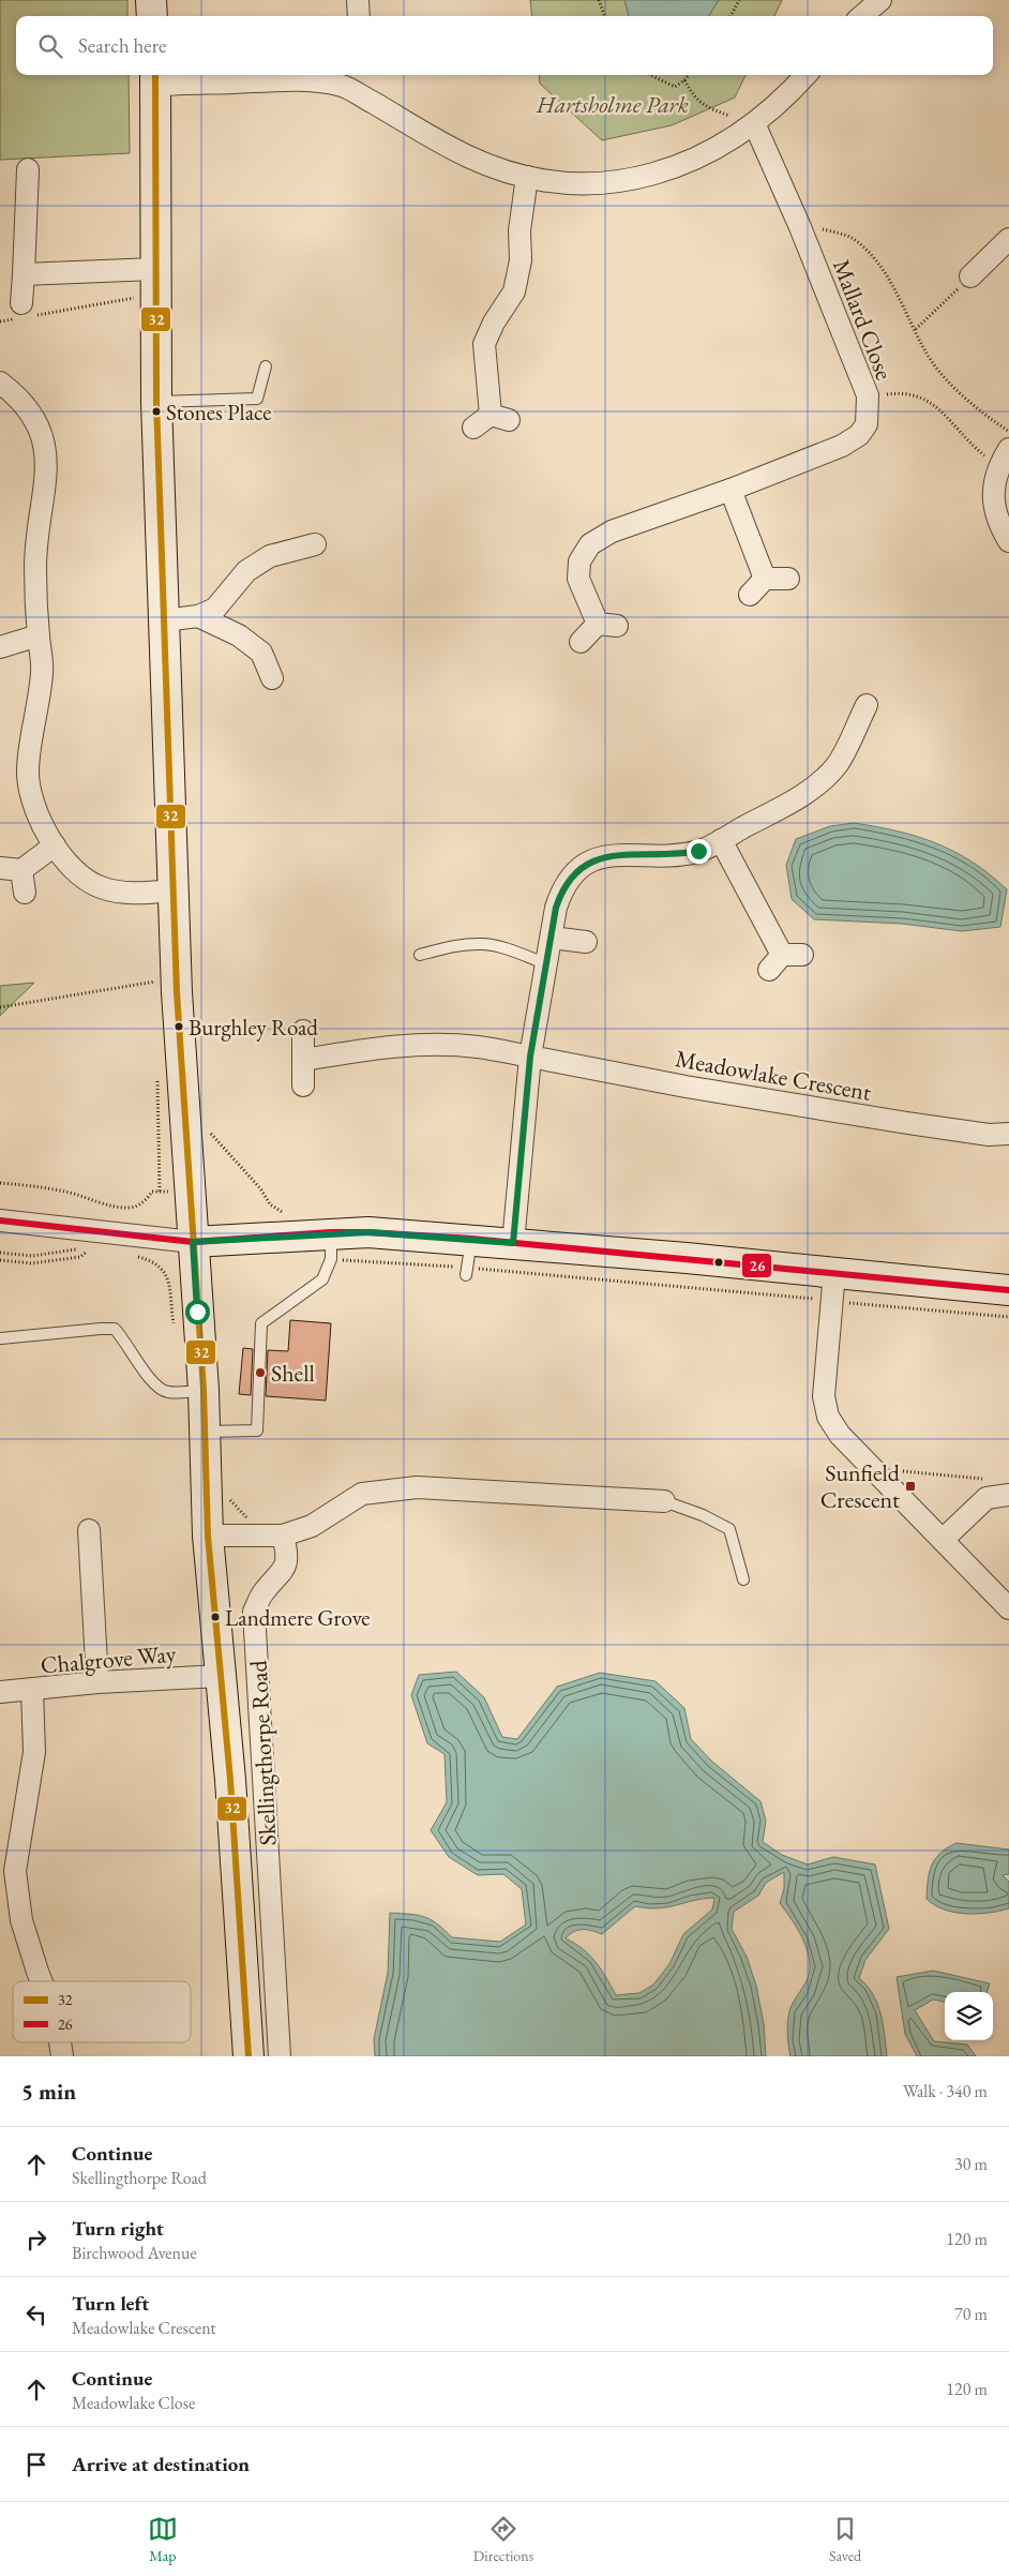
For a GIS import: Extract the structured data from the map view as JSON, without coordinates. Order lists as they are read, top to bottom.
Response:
{
  "streets": {
    "main road": ["Skellingthorpe Road"],
    "street": ["Mallard Close", "Meadowlake Crescent", "Chalgrove Way"]
  },
  "crossings": [
    ["Chalgrove Way", "Skellingthorpe Road"]
  ],
  "parks": ["Hartsholme Park"],
  "places": {
    "other": [
      "Stones Place",
      "Burghley Road",
      "Shell",
      "Landmere Grove"
    ],
    "transit": ["Sunfield Crescent"]
  },
  "lines": ["transit line 32", "transit line 26"],
  "legend": ["32", "26"],
  "page": {
    "search": "Search here",
    "heading": ["5 min", "Walk · 340 m"],
    "list": [
      ["Continue", "Skellingthorpe Road", "30 m"],
      ["Turn right", "Birchwood Avenue", "120 m"],
      ["Turn left", "Meadowlake Crescent", "70 m"],
      ["Continue", "Meadowlake Close", "120 m"],
      "Arrive at destination"
    ],
    "nav": ["Map", "Directions", "Saved"]
  }
}
